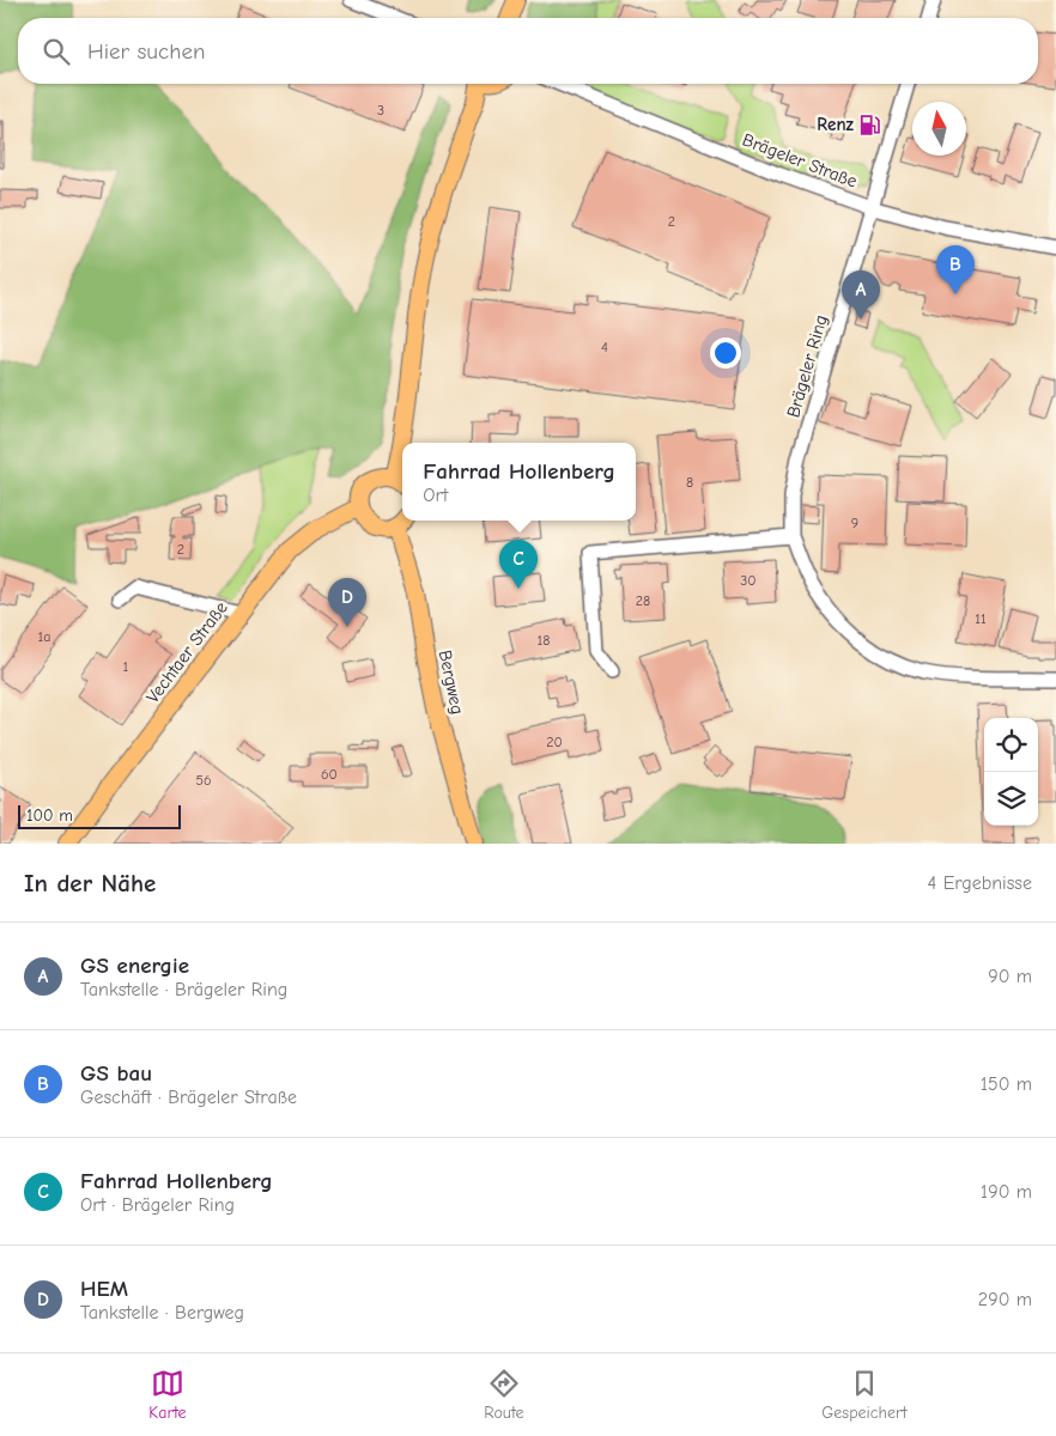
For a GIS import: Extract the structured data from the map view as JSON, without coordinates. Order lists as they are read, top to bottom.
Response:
{
  "streets": {
    "main road": ["Vechtaer Straße", "Bergweg"],
    "street": ["Brägeler Straße", "Brägeler Ring"]
  },
  "crossings": [
    ["Brägeler Straße", "Brägeler Ring"]
  ],
  "places": {
    "fuel station": ["Renz"]
  },
  "house_numbers": [
    "3",
    "2",
    "4",
    "8",
    "9",
    "2",
    "30",
    "28",
    "11",
    "1a",
    "18",
    "1",
    "20",
    "60",
    "56"
  ],
  "scale_bar": "100 m",
  "north": "top",
  "page": {
    "search": "Hier suchen",
    "pins": [
      "B",
      "A",
      "C",
      "D"
    ],
    "popup": ["Fahrrad Hollenberg", "Ort"],
    "scale": "100 m",
    "heading": ["In der Nähe", "4 Ergebnisse"],
    "list": [
      {
        "mark": "A",
        "name": "GS energie",
        "note": "Tankstelle · Brägeler Ring",
        "value": "90 m"
      },
      {
        "mark": "B",
        "name": "GS bau",
        "note": "Geschäft · Brägeler Straße",
        "value": "150 m"
      },
      {
        "mark": "C",
        "name": "Fahrrad Hollenberg",
        "note": "Ort · Brägeler Ring",
        "value": "190 m"
      },
      {
        "mark": "D",
        "name": "HEM",
        "note": "Tankstelle · Bergweg",
        "value": "290 m"
      }
    ],
    "nav": ["Karte", "Route", "Gespeichert"]
  }
}
